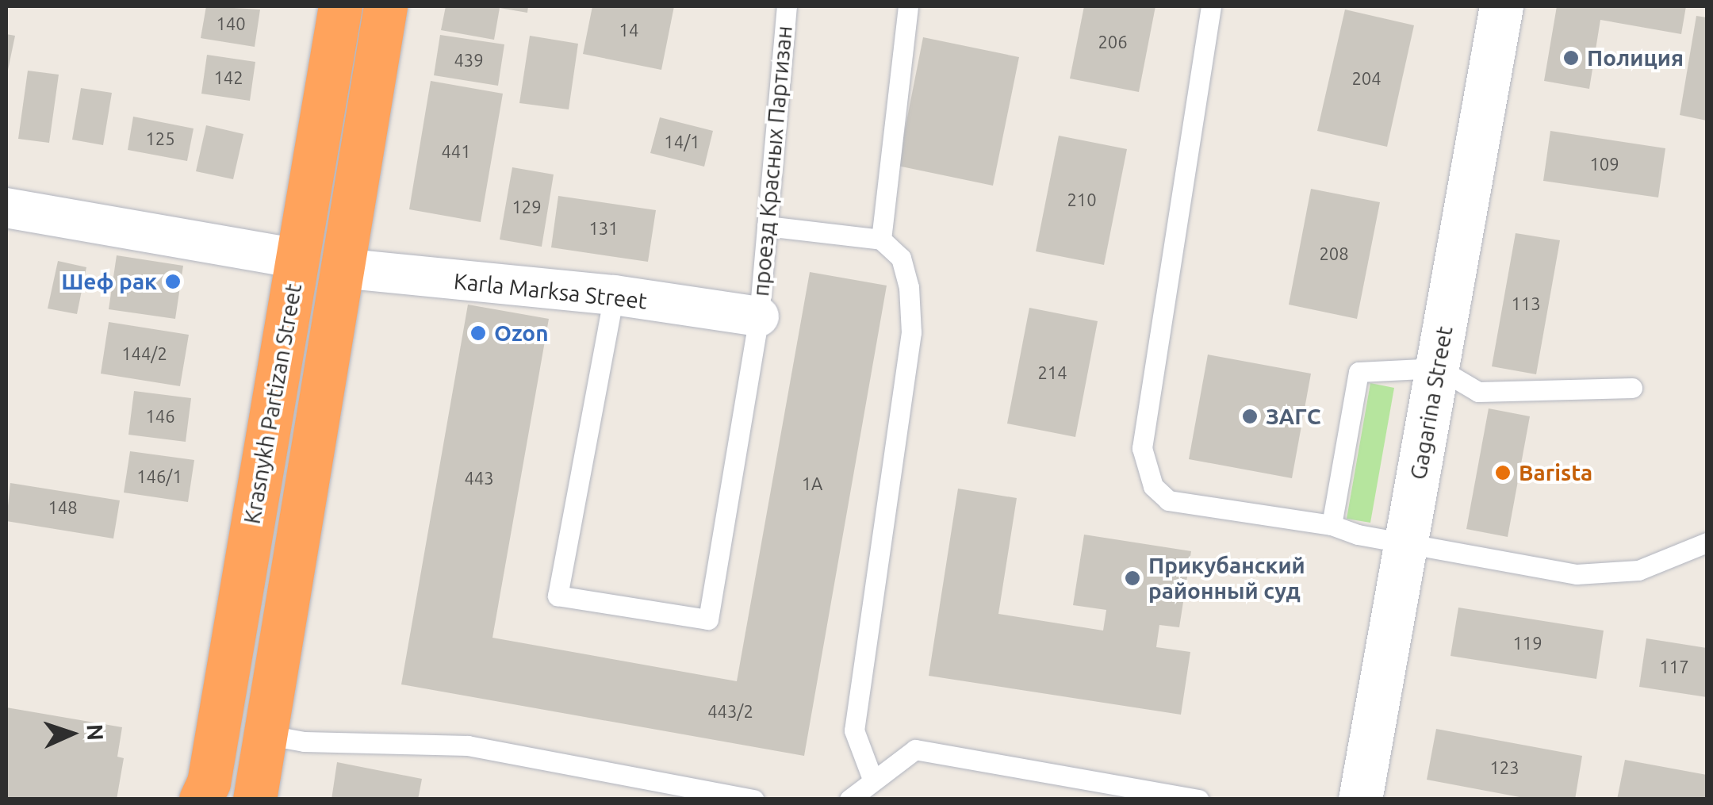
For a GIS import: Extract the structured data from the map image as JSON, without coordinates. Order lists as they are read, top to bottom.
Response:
{
  "streets": {
    "highway": ["Krasnykh Partizan Street"],
    "street": ["Karla Marksa Street", "Gagarina Street"],
    "lane": ["проезд Красных Партизан"]
  },
  "crossings": [
    ["проезд Красных Партизан", "Karla Marksa Street"],
    ["Karla Marksa Street", "Krasnykh Partizan Street"]
  ],
  "places": [
    "Полиция",
    "Шеф рак",
    "Ozon",
    "ЗАГС",
    "Barista",
    "Прикубанский районный суд"
  ],
  "house_numbers": [
    "140",
    "14",
    "206",
    "439",
    "142",
    "204",
    "125",
    "14/1",
    "441",
    "109",
    "210",
    "129",
    "131",
    "208",
    "113",
    "144/2",
    "214",
    "146",
    "146/1",
    "443",
    "1А",
    "148",
    "119",
    "117",
    "443/2",
    "123"
  ],
  "north": "right"
}
